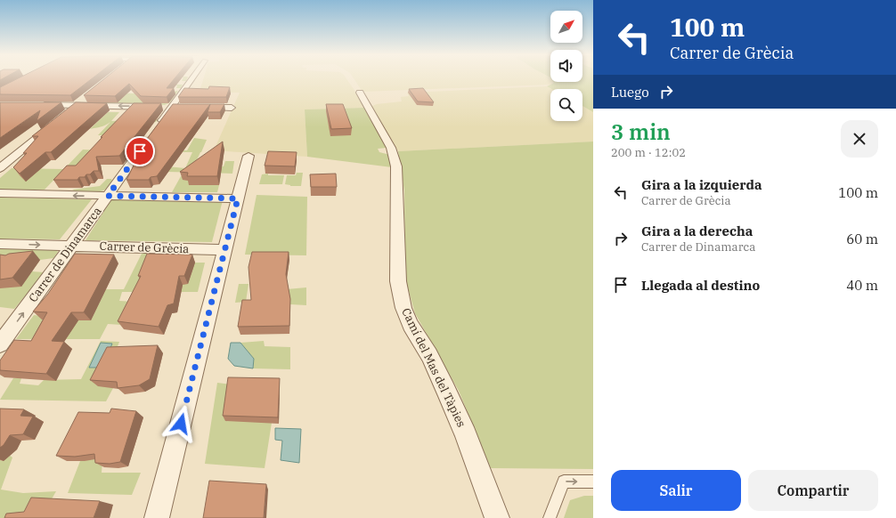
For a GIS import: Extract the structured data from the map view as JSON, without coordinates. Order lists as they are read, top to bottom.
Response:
{
  "streets": {
    "street": ["Carrer de Grècia", "Carrer de Dinamarca", "Camí del Mas del Tàpies"]
  },
  "crossings": [
    ["Carrer de Grècia", "Carrer de Dinamarca"]
  ],
  "one_way": ["Carrer de Dinamarca"],
  "north": "top right",
  "page": {
    "turn": ["100 m", "Carrer de Grècia"],
    "then": "Luego",
    "heading": ["3 min", "200 m · 12:02"],
    "list": [
      {
        "name": "Gira a la izquierda",
        "note": "Carrer de Grècia",
        "value": "100 m"
      },
      {
        "name": "Gira a la derecha",
        "note": "Carrer de Dinamarca",
        "value": "60 m"
      },
      {
        "name": "Llegada al destino",
        "value": "40 m"
      }
    ],
    "buttons": ["Salir", "Compartir"]
  }
}
